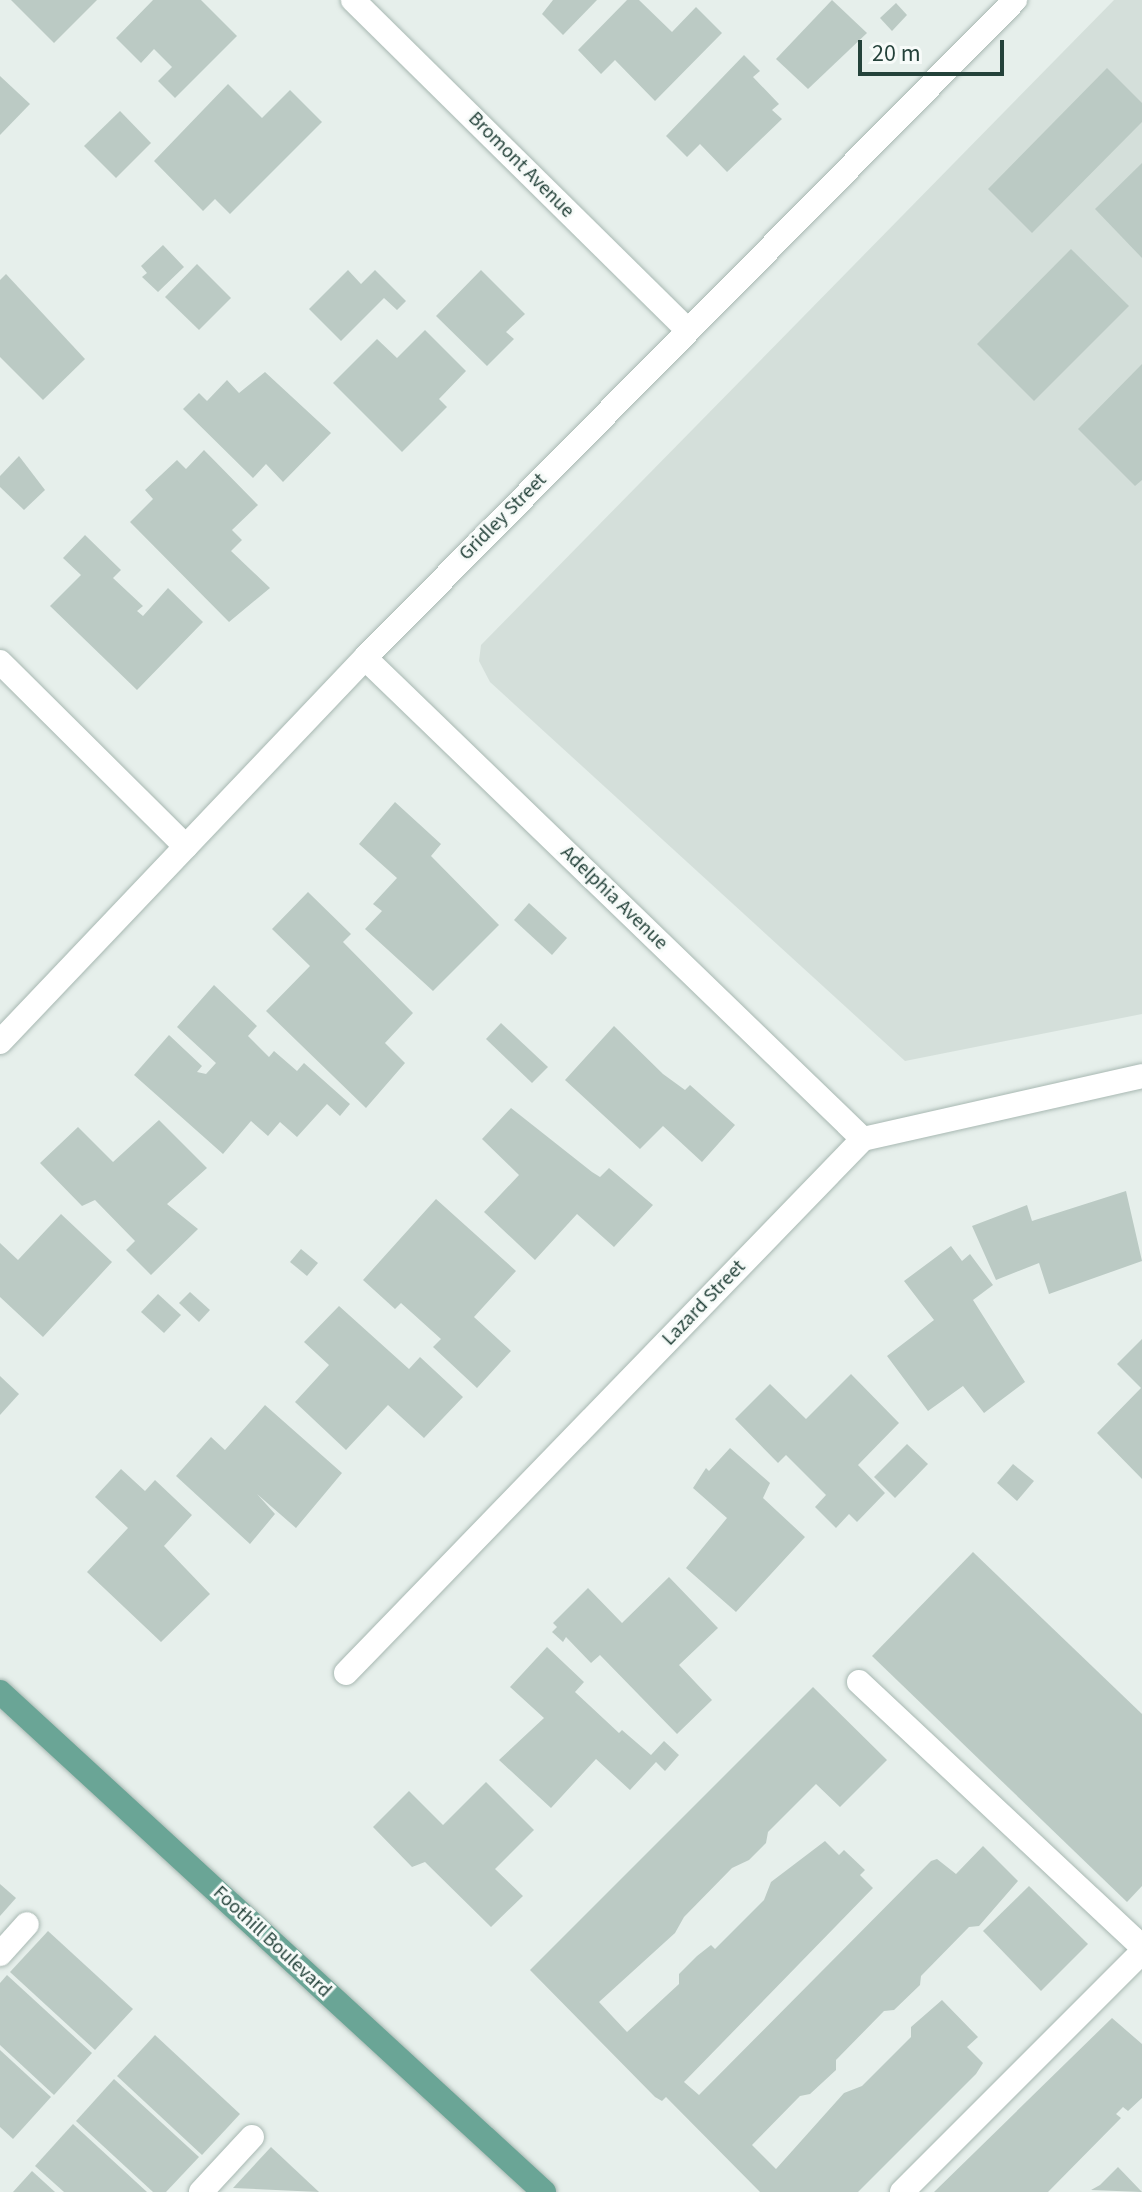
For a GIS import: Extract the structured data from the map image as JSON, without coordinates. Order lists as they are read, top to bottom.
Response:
{
  "streets": {
    "main road": ["Foothill Boulevard"],
    "street": [
      "Bromont Avenue",
      "Gridley Street",
      "Adelphia Avenue",
      "Lazard Street"
    ]
  },
  "crossings": [
    ["Bromont Avenue", "Gridley Street"],
    ["Gridley Street", "Adelphia Avenue"],
    ["Adelphia Avenue", "Lazard Street"]
  ],
  "scale_bar": "20 m"
}
